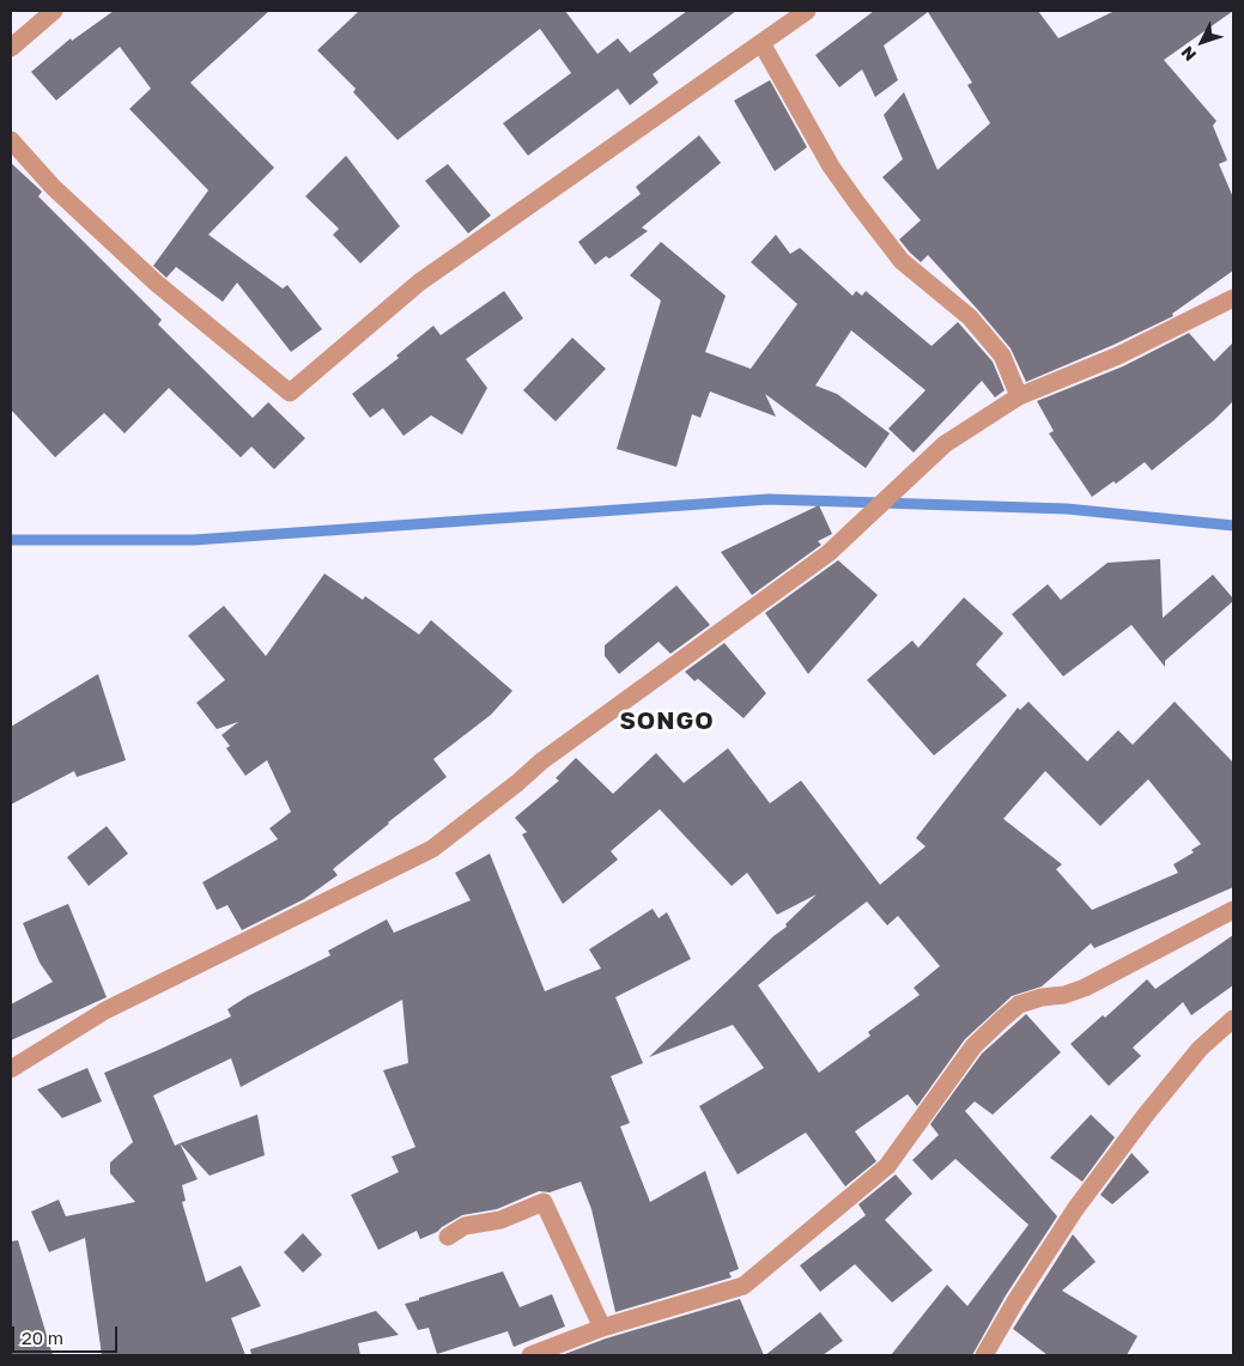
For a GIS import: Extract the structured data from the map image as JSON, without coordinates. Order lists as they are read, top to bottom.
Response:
{
  "districts": ["SONGO"],
  "scale_bar": "20 m",
  "north": "bottom left"
}
